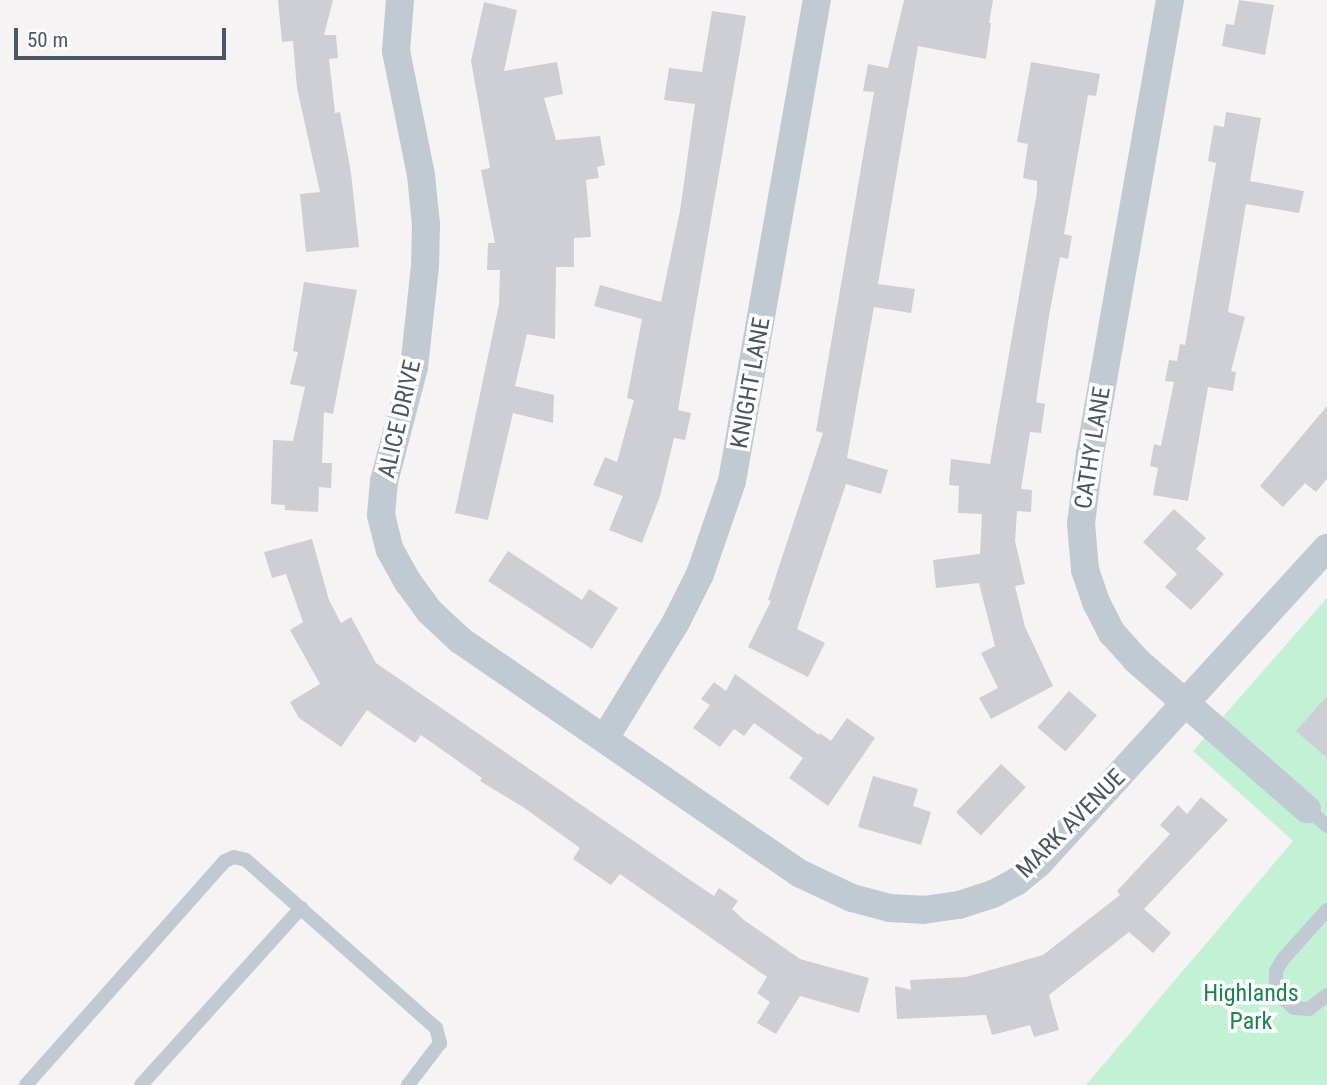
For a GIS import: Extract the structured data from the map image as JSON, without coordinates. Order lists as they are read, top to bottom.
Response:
{
  "streets": {
    "street": [
      "KNIGHT LANE",
      "ALICE DRIVE",
      "CATHY LANE",
      "MARK AVENUE"
    ]
  },
  "crossings": [
    ["KNIGHT LANE", "ALICE DRIVE"],
    ["KNIGHT LANE", "MARK AVENUE"],
    ["ALICE DRIVE", "MARK AVENUE"],
    ["CATHY LANE", "MARK AVENUE"]
  ],
  "parks": ["Highlands Park"],
  "scale_bar": "50 m"
}
